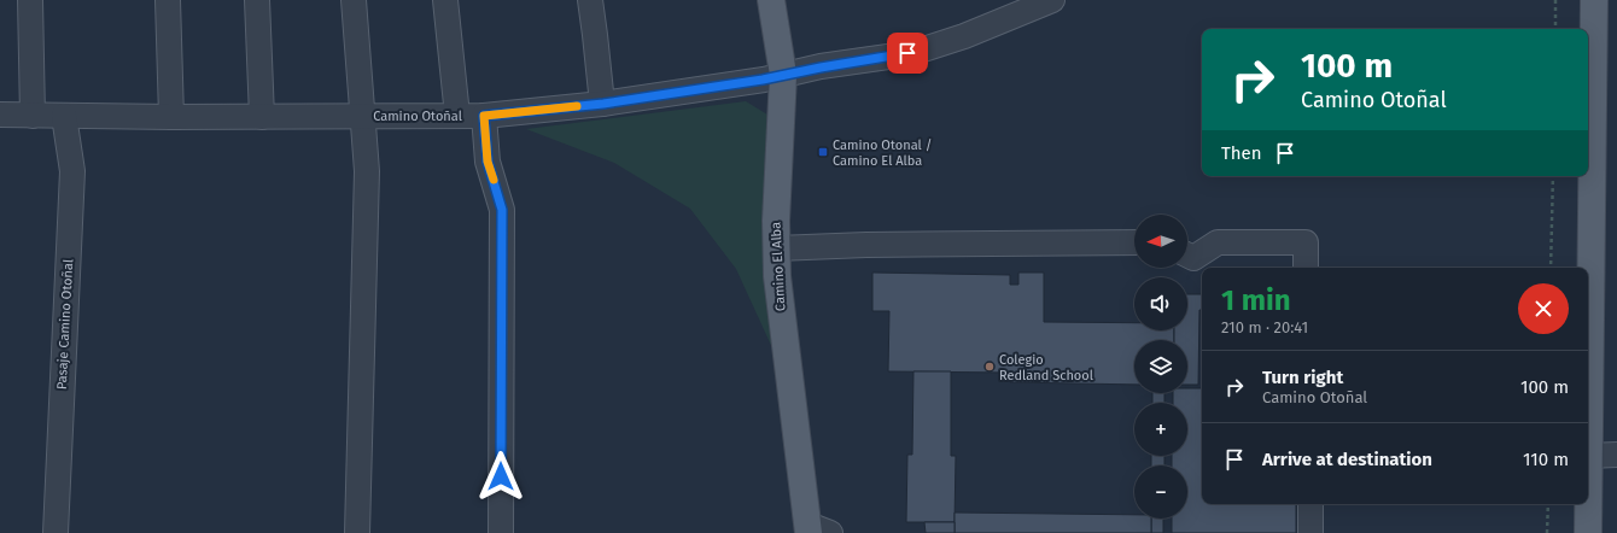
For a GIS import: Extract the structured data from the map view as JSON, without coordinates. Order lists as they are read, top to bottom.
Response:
{
  "streets": {
    "main road": ["Camino El Alba"],
    "street": ["Camino Otoñal", "Pasaje Camino Otoñal"]
  },
  "crossings": [
    ["Camino Otoñal", "Camino El Alba"],
    ["Camino Otoñal", "Pasaje Camino Otoñal"]
  ],
  "places": {
    "transit": ["Camino Otonal / Camino El Alba"],
    "other": ["Colegio Redland School"]
  },
  "north": "left",
  "page": {
    "turn": ["100 m", "Camino Otoñal"],
    "then": "Then",
    "map_buttons": ["+", "−"],
    "heading": ["1 min", "210 m · 20:41"],
    "list": [
      {
        "name": "Turn right",
        "note": "Camino Otoñal",
        "value": "100 m"
      },
      {
        "name": "Arrive at destination",
        "value": "110 m"
      }
    ]
  }
}
